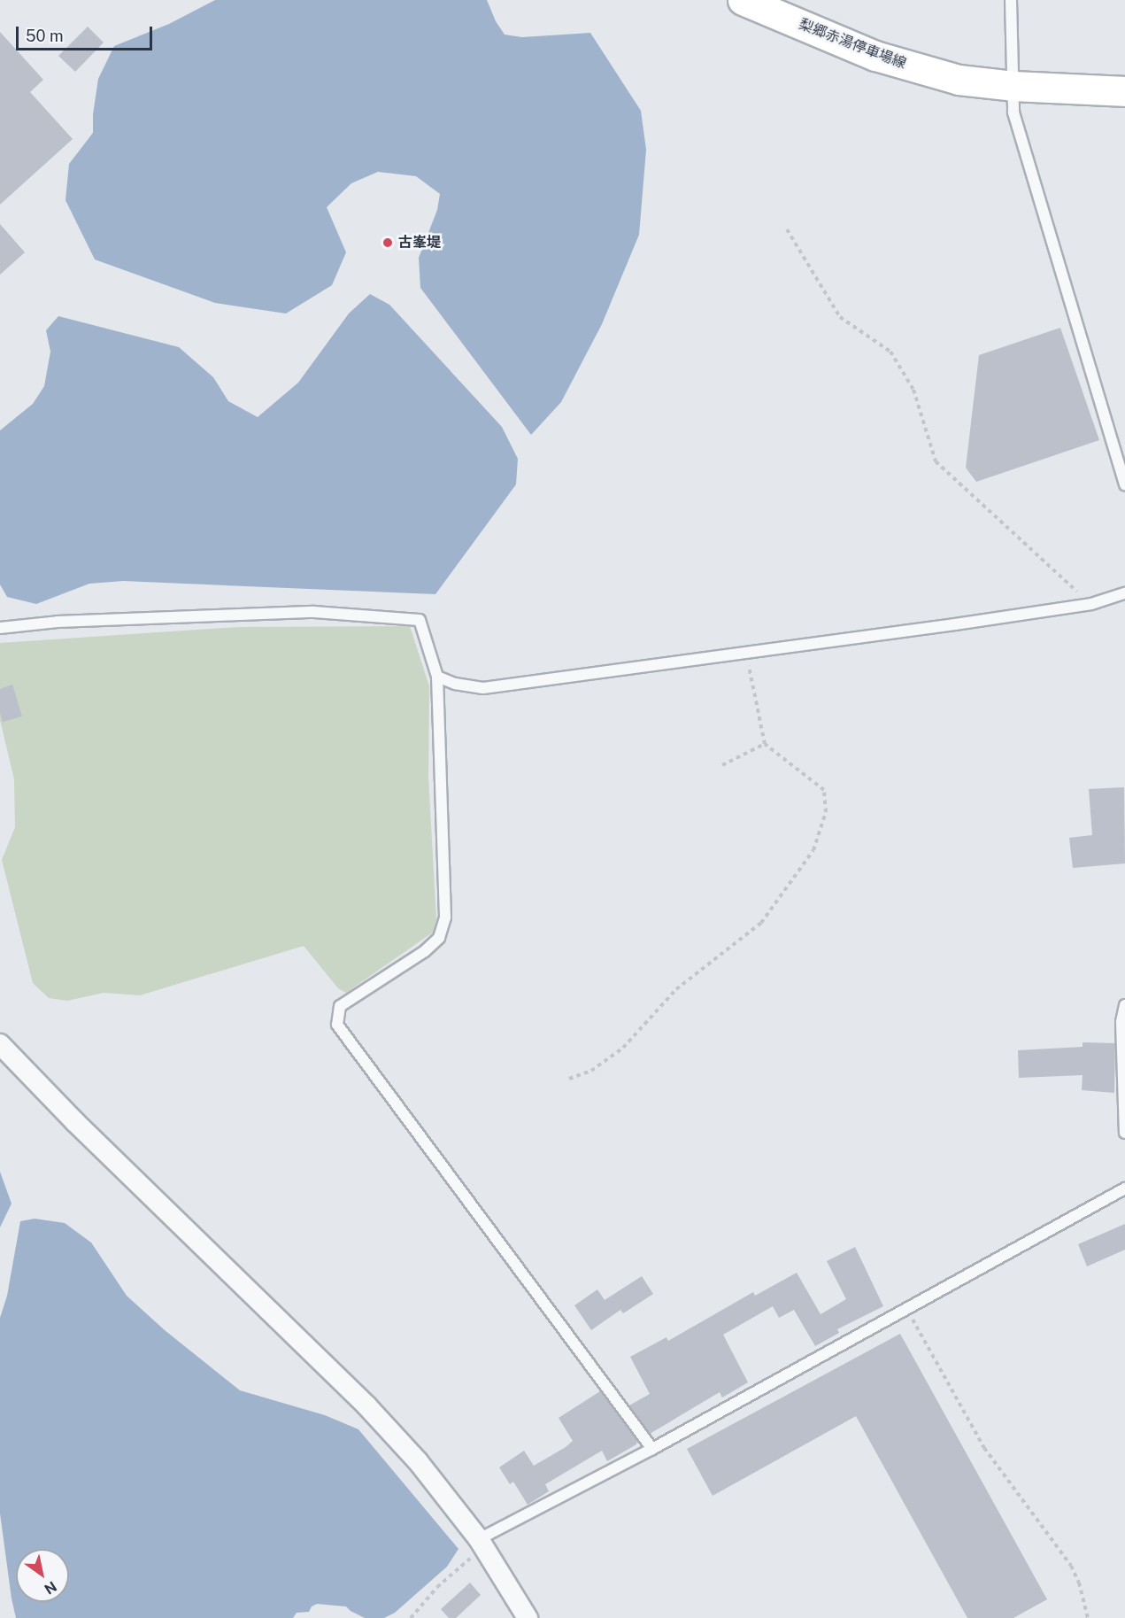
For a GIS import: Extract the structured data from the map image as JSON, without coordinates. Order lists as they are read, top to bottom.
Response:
{
  "streets": {
    "main road": ["梨郷赤湯停車場線"]
  },
  "places": ["古峯堤"],
  "scale_bar": "50 m",
  "north": "bottom right"
}
